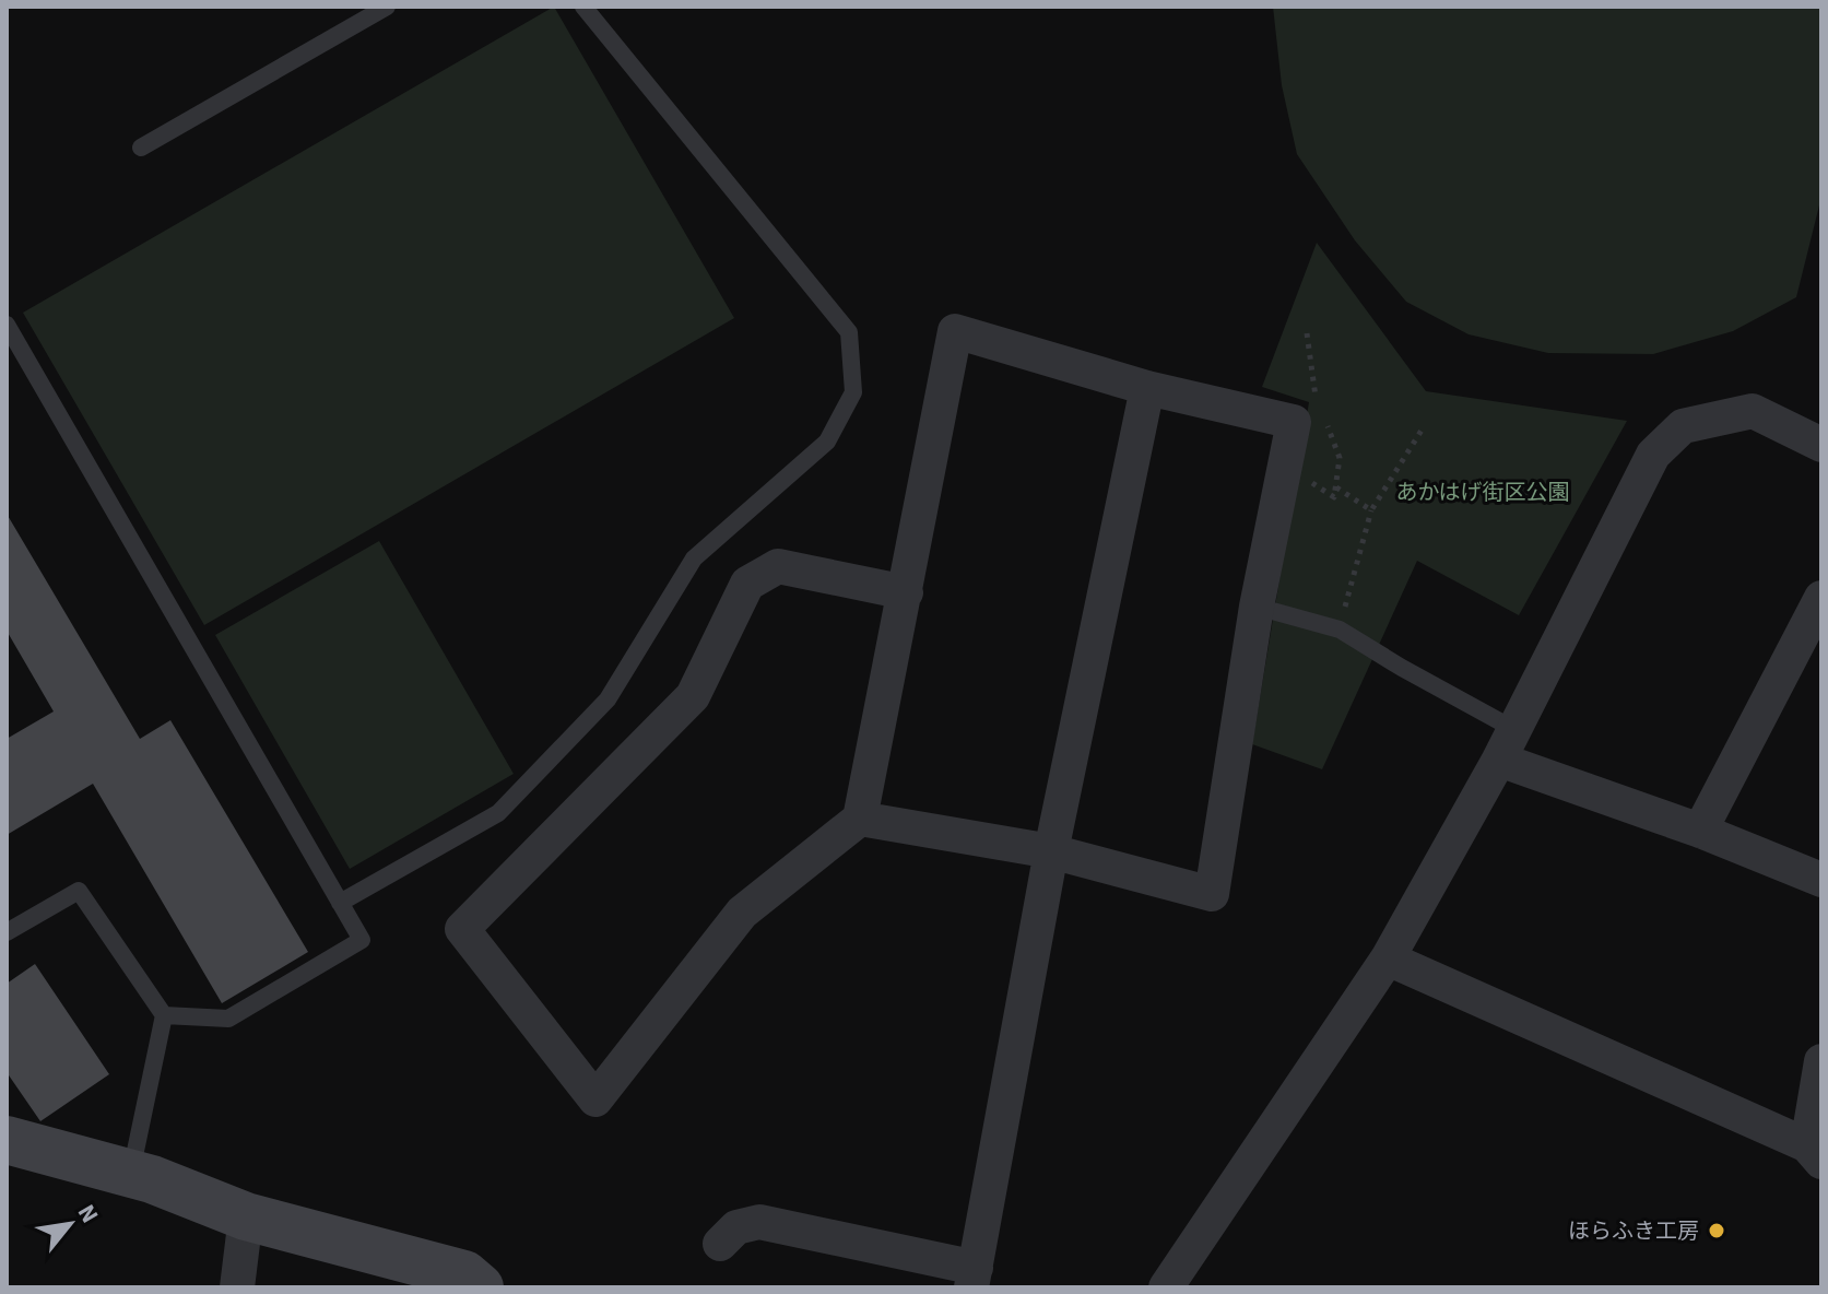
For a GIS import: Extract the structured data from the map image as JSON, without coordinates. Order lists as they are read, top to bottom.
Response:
{
  "parks": ["あかはげ街区公園"],
  "places": ["ほらふき工房"],
  "north": "top right"
}
